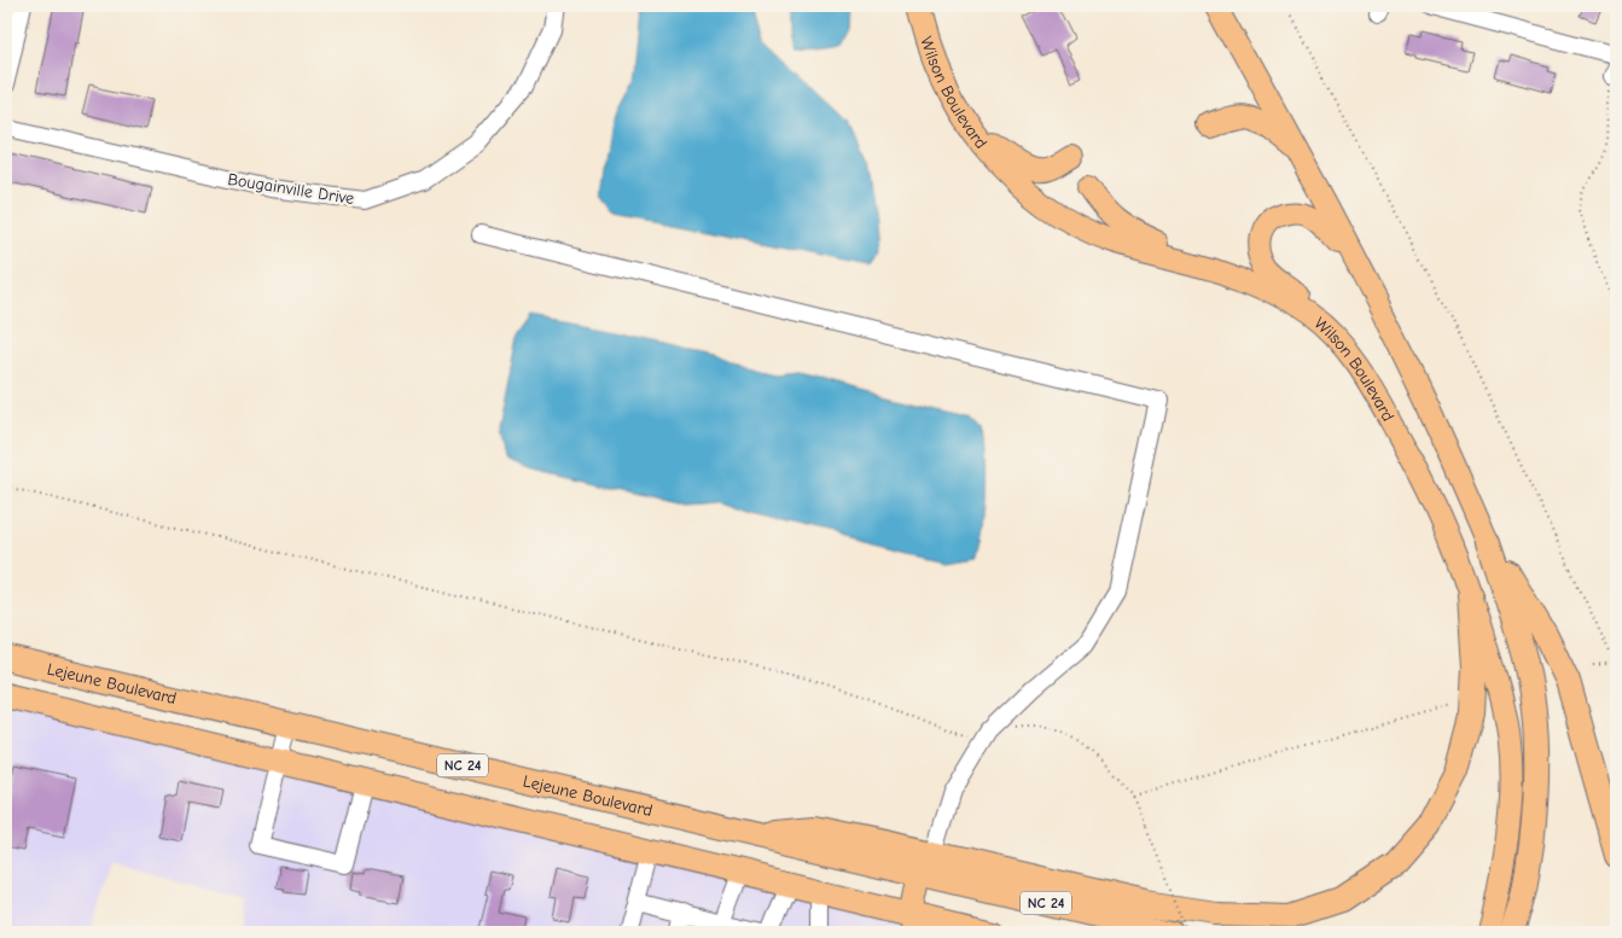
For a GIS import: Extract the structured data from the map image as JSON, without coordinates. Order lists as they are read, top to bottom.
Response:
{
  "streets": {
    "highway": ["Lejeune Boulevard", "NC 24"],
    "main road": ["Wilson Boulevard"],
    "street": ["Bougainville Drive"]
  }
}
